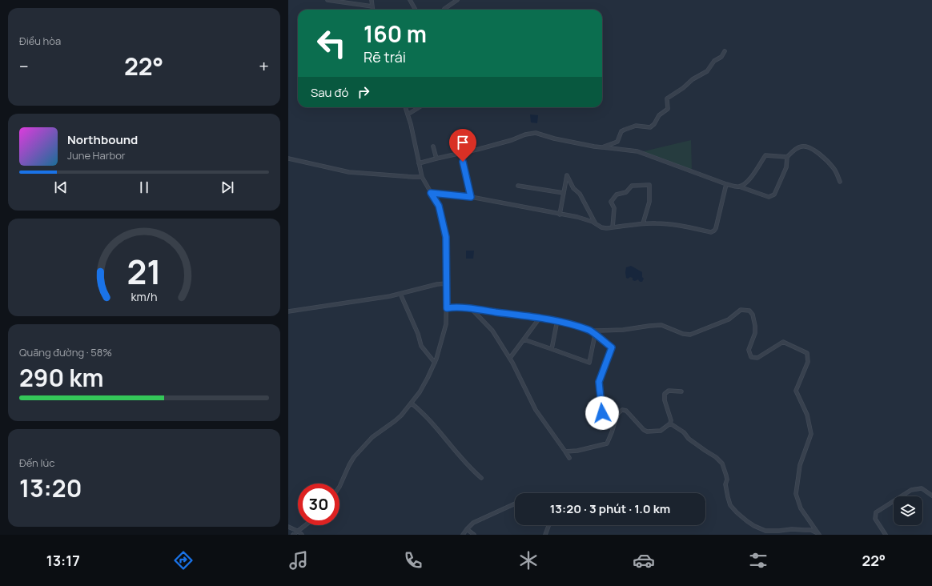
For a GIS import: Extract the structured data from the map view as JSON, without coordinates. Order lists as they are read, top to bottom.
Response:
{
  "page": {
    "tile": [
      "Điều hòa",
      ["Quãng đường · 58%", "290 km"],
      ["Đến lúc", "13:20"]
    ],
    "turn": ["160 m", "Rẽ trái"],
    "heat": ["−", "22°", "+"],
    "then": "Sau đó",
    "song": ["Northbound", "June Harbor"],
    "limit": "30",
    "trip": "13:20 · 3 phút · 1.0 km",
    "tabs": ["13:17", "22°"],
    "gauge": ["21", "km/h"]
  }
}
